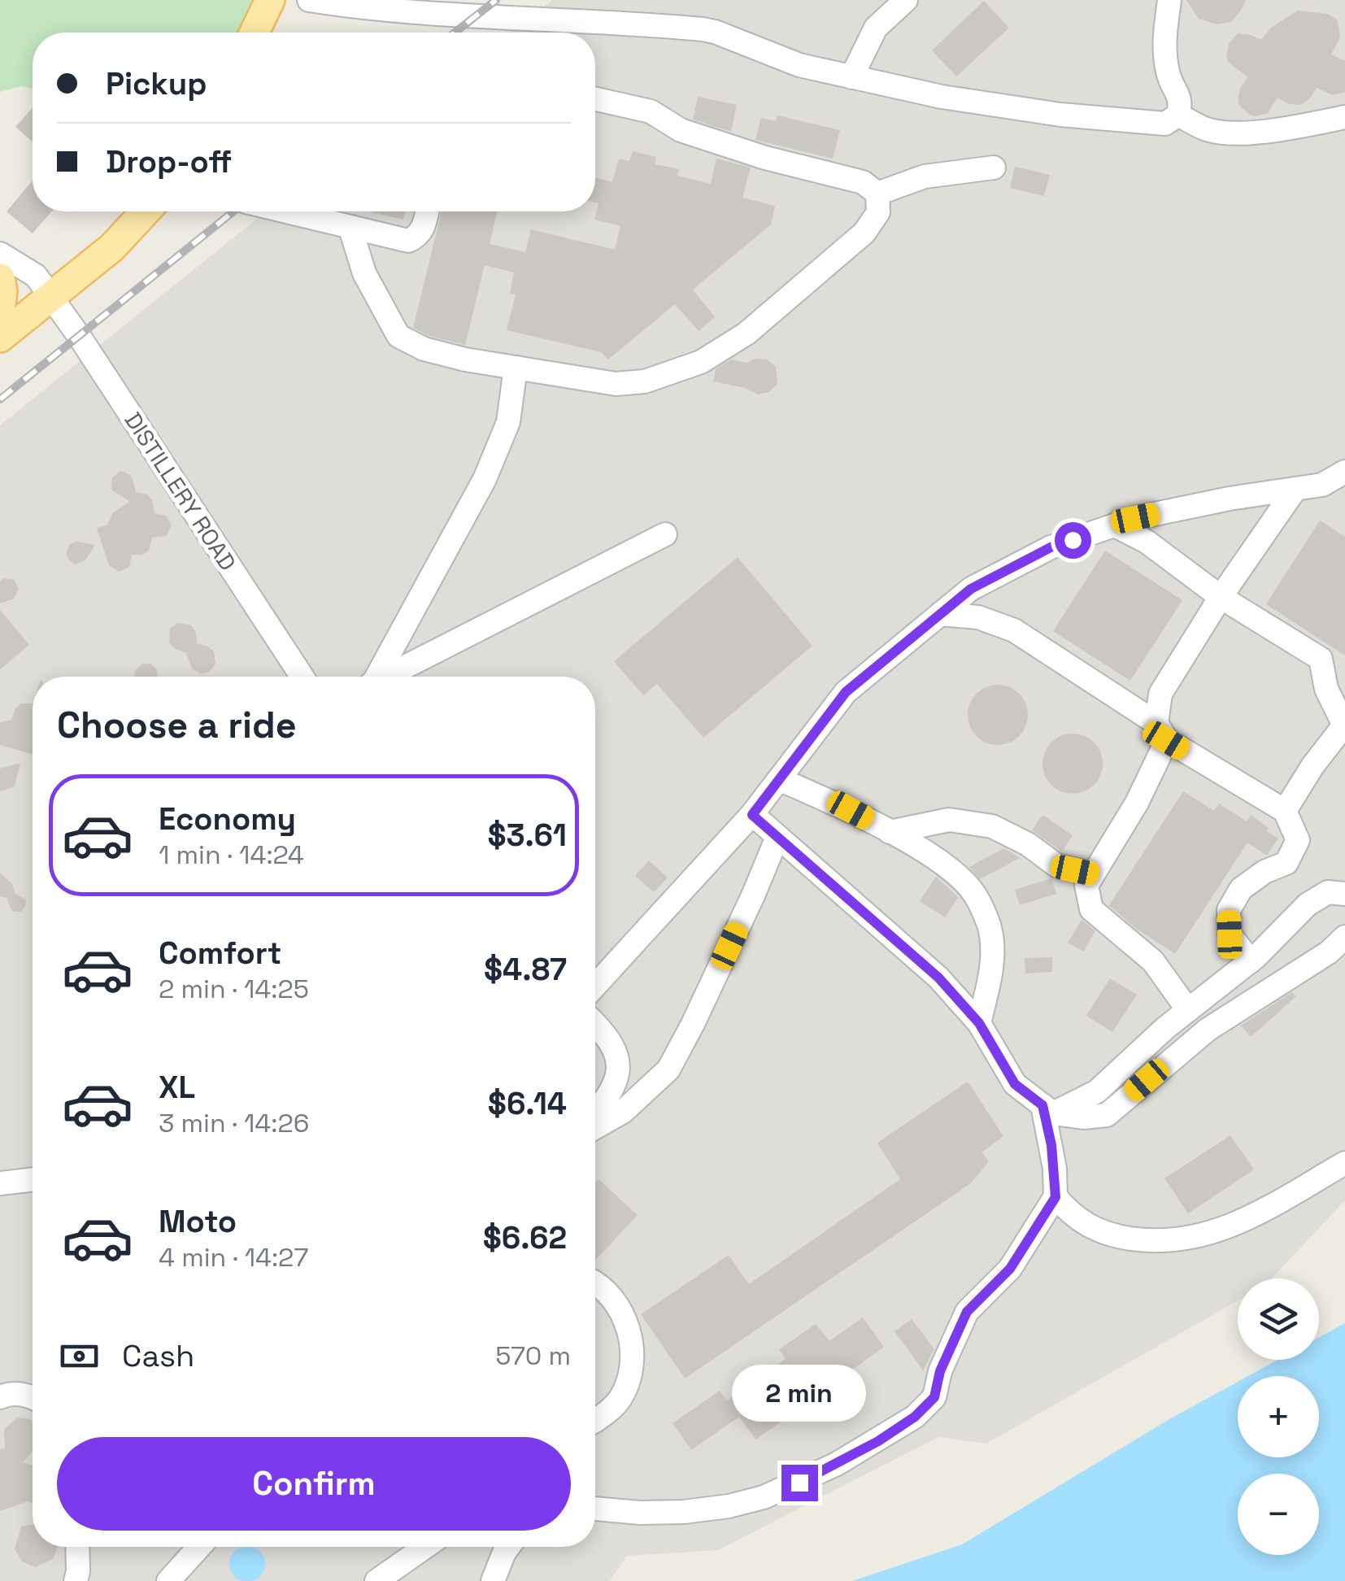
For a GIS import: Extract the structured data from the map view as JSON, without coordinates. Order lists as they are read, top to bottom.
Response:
{
  "streets": {
    "street": ["DISTILLERY ROAD"]
  },
  "page": {
    "banner": ["Pickup", "Drop-off"],
    "heading": "Choose a ride",
    "list": [
      {
        "name": "Economy",
        "note": "1 min · 14:24",
        "value": "$3.61"
      },
      {
        "name": "Comfort",
        "note": "2 min · 14:25",
        "value": "$4.87"
      },
      {
        "name": "XL",
        "note": "3 min · 14:26",
        "value": "$6.14"
      },
      {
        "name": "Moto",
        "note": "4 min · 14:27",
        "value": "$6.62"
      }
    ],
    "map_buttons": ["+", "−"],
    "pay": ["Cash", "570 m"],
    "bubble": "2 min",
    "buttons": "Confirm"
  }
}
